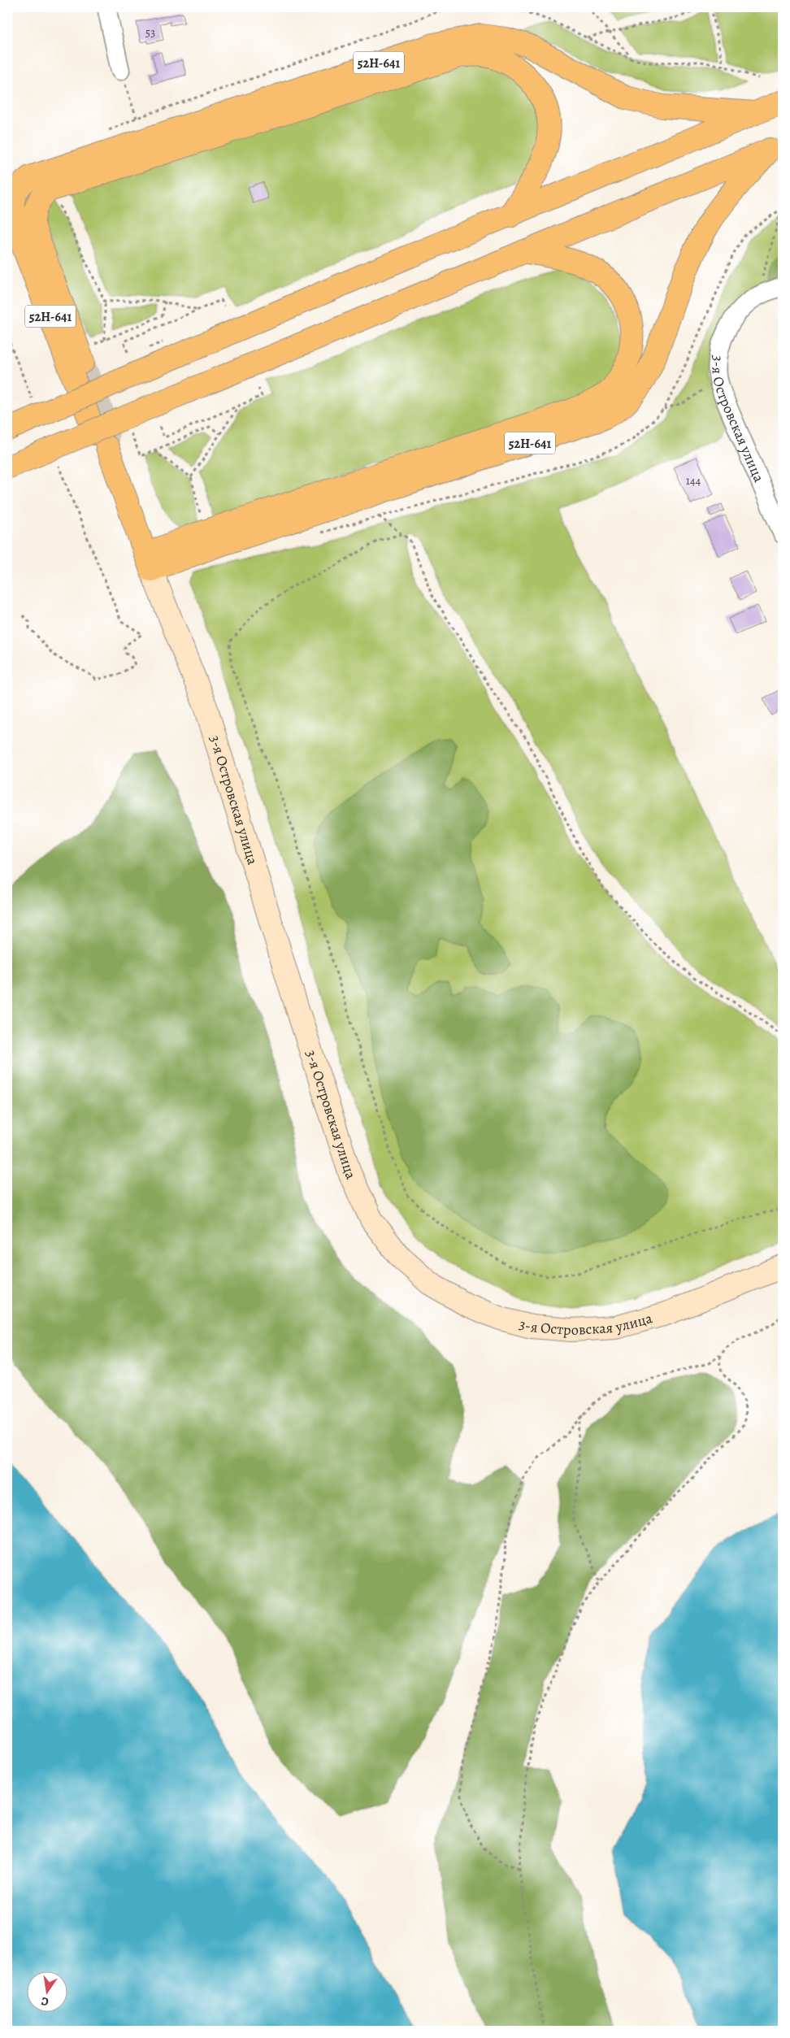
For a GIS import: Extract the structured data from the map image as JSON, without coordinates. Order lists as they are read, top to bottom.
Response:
{
  "streets": {
    "main road": ["52Н-641", "3-я Островская улица"]
  },
  "crossings": [
    ["52Н-641", "3-я Островская улица"]
  ],
  "house_numbers": ["53", "144"],
  "north": "bottom"
}
